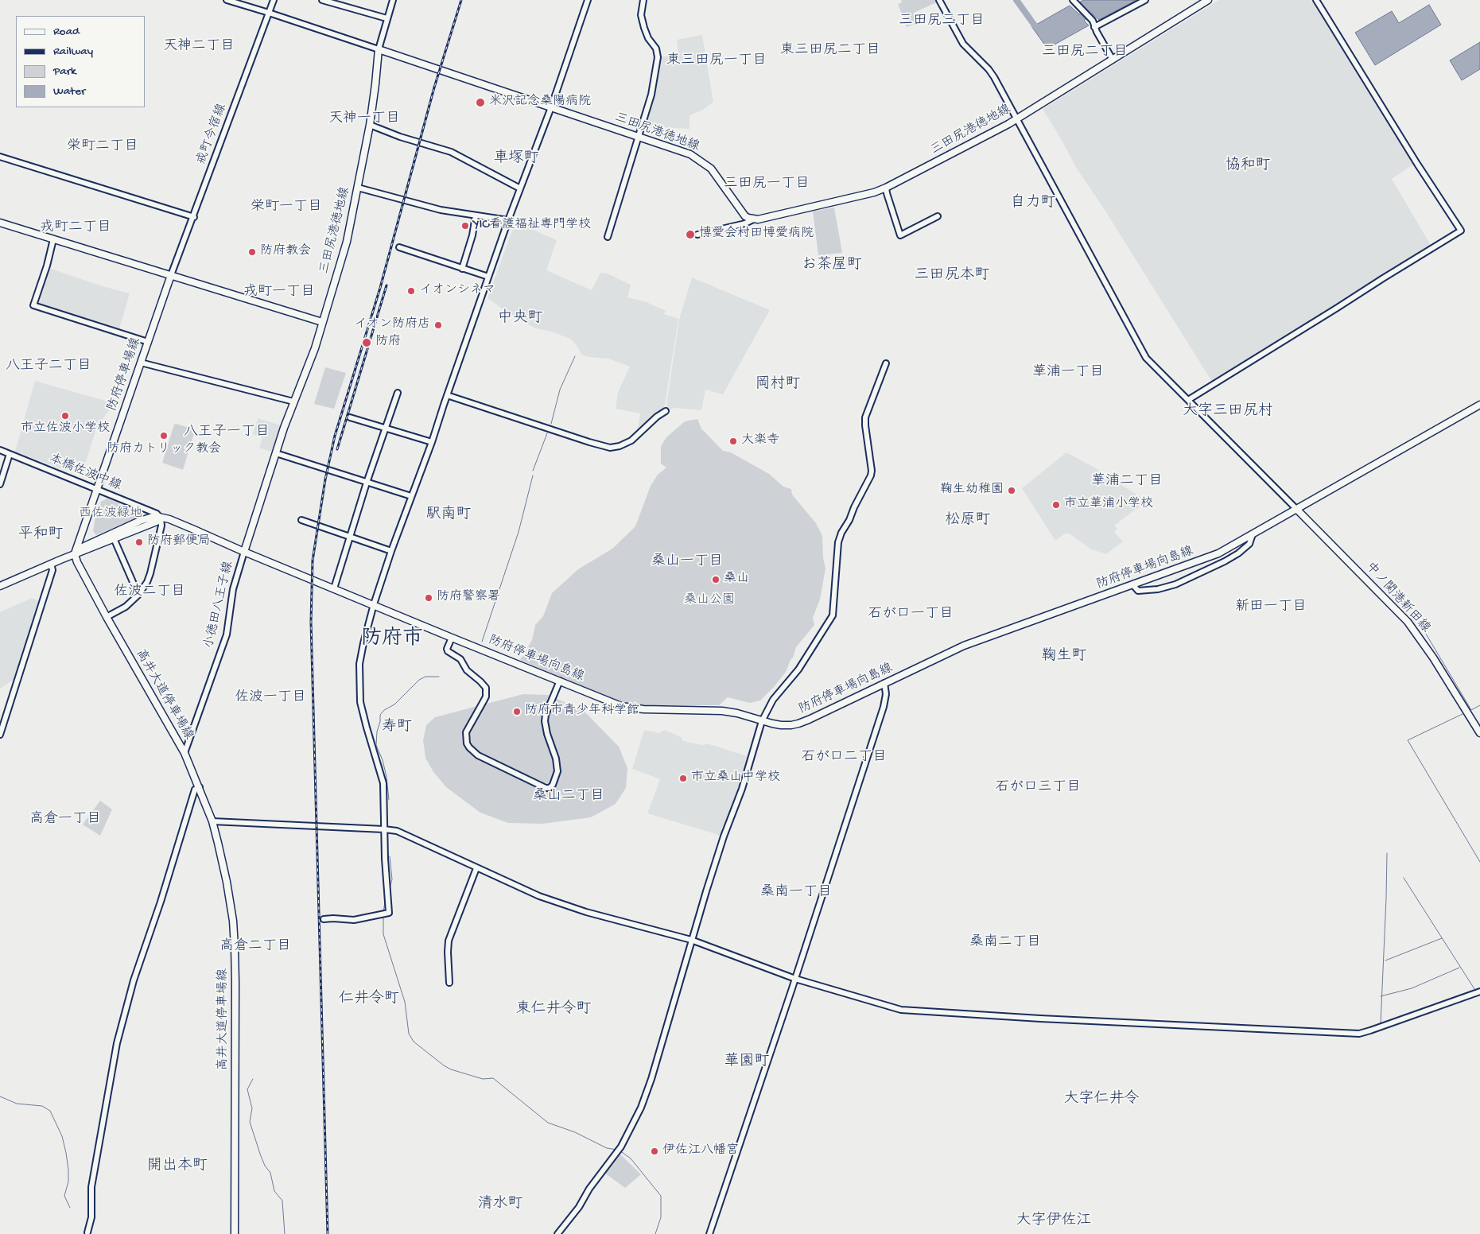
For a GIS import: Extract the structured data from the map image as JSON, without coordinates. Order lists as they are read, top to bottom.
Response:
{
  "streets": {
    "main road": [
      "三田尻港徳地線",
      "防府停車場線",
      "防府停車場向島線",
      "中ノ関港新田線",
      "高井大道停車場線"
    ],
    "street": ["戒町今宿線", "本橋佐波中線", "小徳田八王子線"]
  },
  "crossings": [
    ["戒町今宿線", "防府停車場線"],
    ["防府停車場線", "本橋佐波中線"],
    ["防府停車場線", "高井大道停車場線"],
    ["本橋佐波中線", "防府停車場向島線"],
    ["防府停車場向島線", "中ノ関港新田線"],
    ["防府停車場向島線", "小徳田八王子線"],
    ["小徳田八王子線", "高井大道停車場線"]
  ],
  "districts": [
    "三田尻三丁目",
    "天神二丁目",
    "東三田尻二丁目",
    "三田尻二丁目",
    "東三田尻一丁目",
    "天神一丁目",
    "栄町二丁目",
    "車塚町",
    "協和町",
    "三田尻一丁目",
    "自力町",
    "栄町一丁目",
    "戎町二丁目",
    "お茶屋町",
    "三田尻本町",
    "戎町一丁目",
    "中央町",
    "八王子二丁目",
    "華浦一丁目",
    "岡村町",
    "大字三田尻村",
    "八王子一丁目",
    "華浦二丁目",
    "駅南町",
    "松原町",
    "平和町",
    "桑山一丁目",
    "佐波二丁目",
    "新田一丁目",
    "石が口一丁目",
    "防府市",
    "鞠生町",
    "佐波一丁目",
    "寿町",
    "石が口二丁目",
    "石が口三丁目",
    "桑山二丁目",
    "高倉一丁目",
    "桑南一丁目",
    "桑南二丁目",
    "高倉二丁目",
    "仁井令町",
    "東仁井令町",
    "華園町",
    "大字仁井令",
    "開出本町",
    "清水町",
    "大字伊佐江"
  ],
  "parks": ["西佐波緑地", "桑山公園"],
  "places": [
    "米沢記念桑陽病院",
    "YIC看護福祉専門学校",
    "博愛会村田博愛病院",
    "防府教会",
    "イオンシネマ",
    "イオン防府店",
    "防府",
    "市立佐波小学校",
    "防府カトリック教会",
    "大楽寺",
    "鞠生幼稚園",
    "市立華浦小学校",
    "防府郵便局",
    "桑山",
    "防府警察署",
    "防府市青少年科学館",
    "市立桑山中学校",
    "伊佐江八幡宮"
  ],
  "legend": [
    "Road",
    "Railway",
    "Park",
    "Water"
  ]
}
